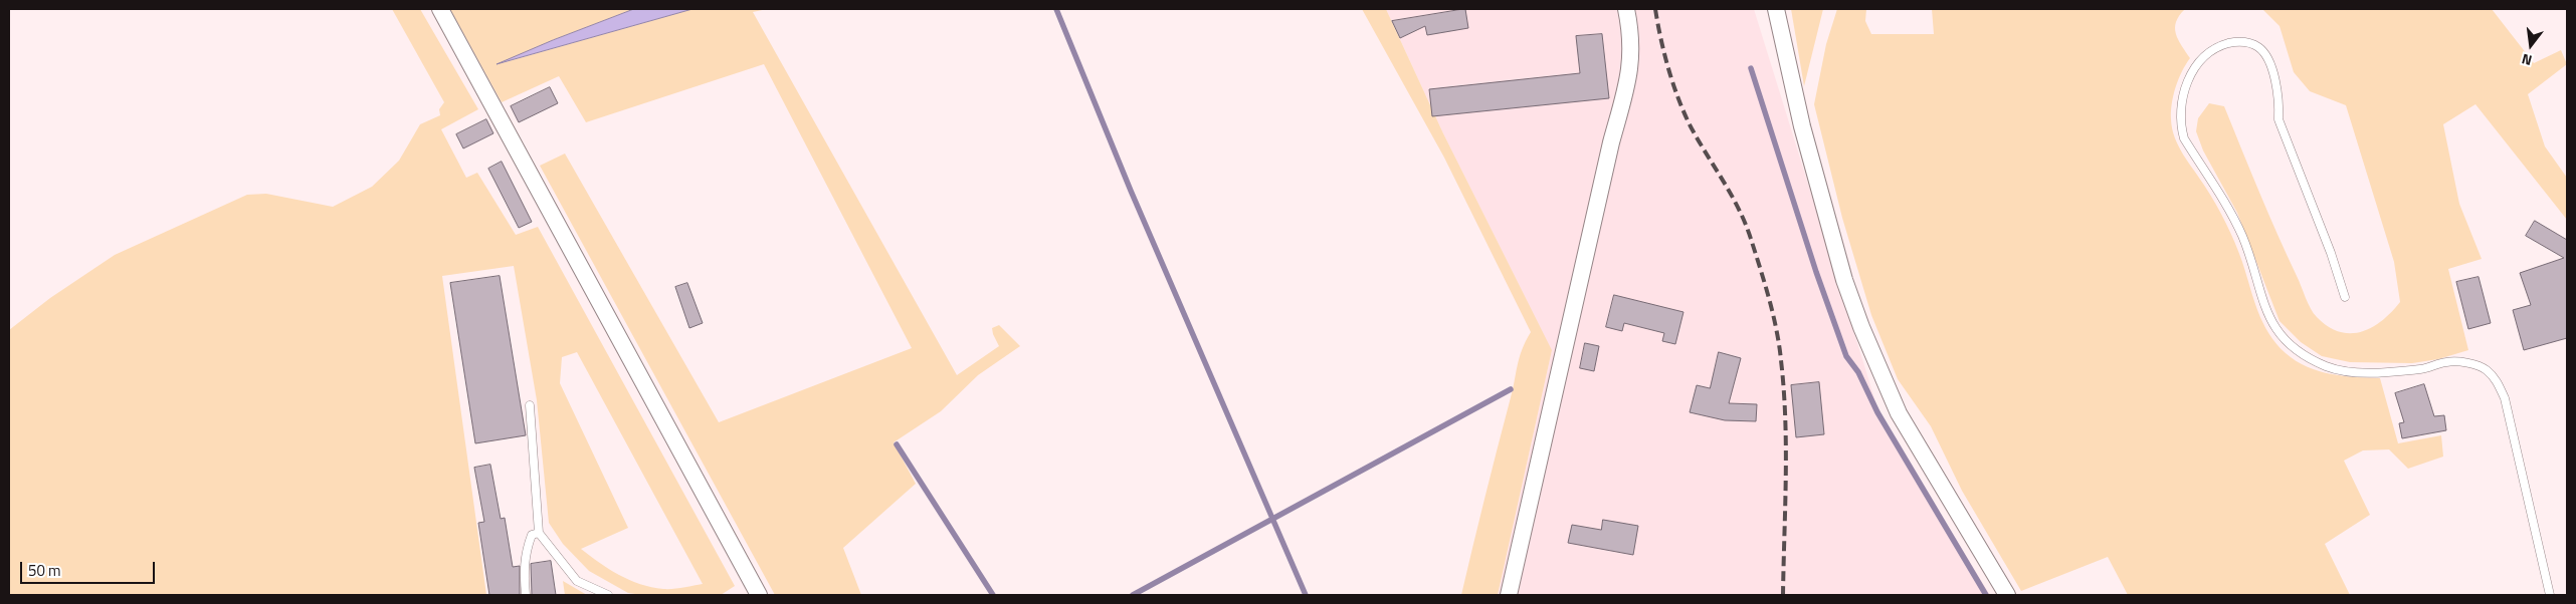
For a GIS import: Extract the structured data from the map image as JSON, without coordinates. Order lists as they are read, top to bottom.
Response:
{
  "scale_bar": "50 m",
  "north": "bottom"
}
